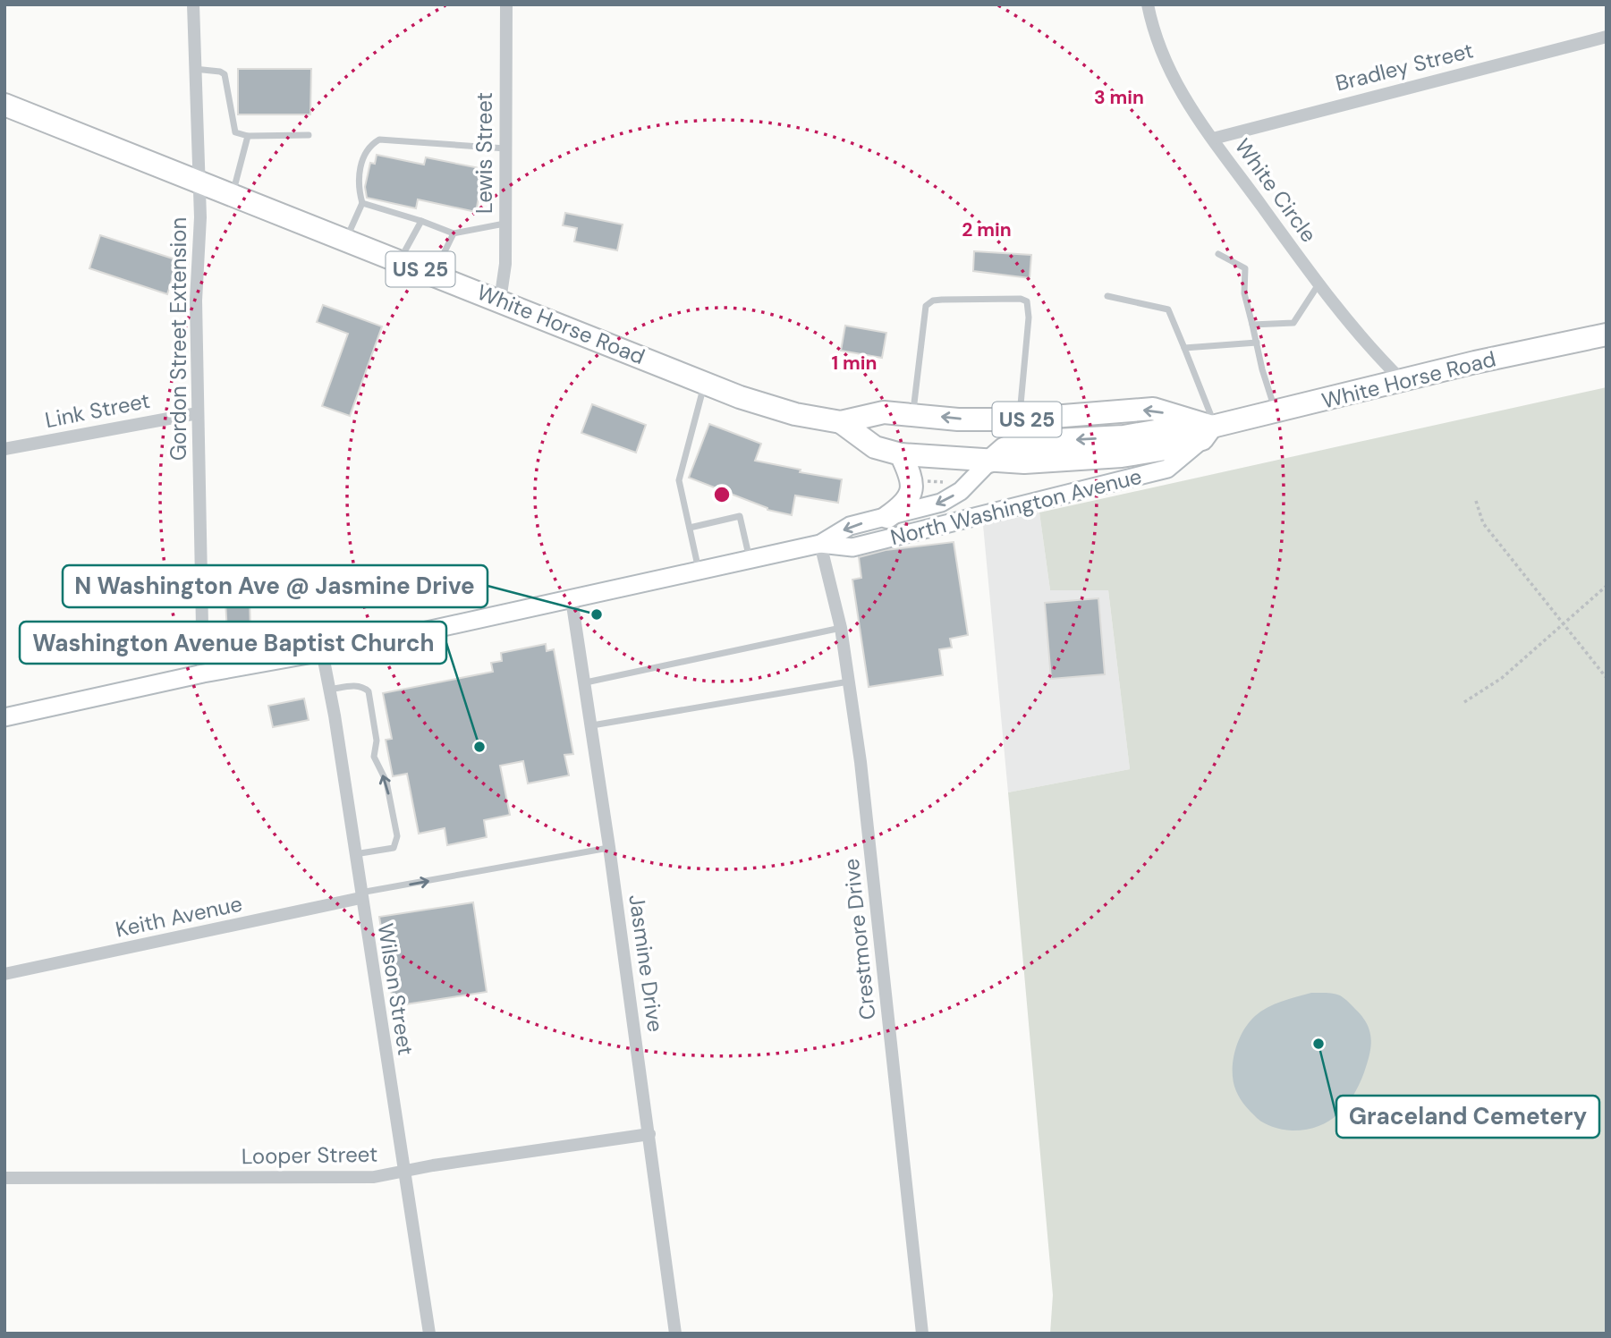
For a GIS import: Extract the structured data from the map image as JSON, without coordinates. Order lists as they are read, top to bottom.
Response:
{
  "streets": {
    "highway": ["US 25", "White Horse Road"],
    "main road": ["North Washington Avenue"],
    "street": [
      "Bradley Street",
      "Lewis Street",
      "White Circle",
      "Gordon Street Extension",
      "Link Street",
      "Keith Avenue",
      "Crestmore Drive",
      "Jasmine Drive",
      "Wilson Street",
      "Looper Street"
    ]
  },
  "crossings": [
    ["Bradley Street", "White Circle"],
    ["Lewis Street", "White Horse Road"],
    ["White Circle", "White Horse Road"],
    ["White Horse Road", "Gordon Street Extension"],
    ["White Horse Road", "North Washington Avenue"],
    ["Gordon Street Extension", "Link Street"],
    ["Gordon Street Extension", "North Washington Avenue"],
    ["North Washington Avenue", "Crestmore Drive"],
    ["North Washington Avenue", "Jasmine Drive"],
    ["North Washington Avenue", "Wilson Street"],
    ["Keith Avenue", "Wilson Street"],
    ["Jasmine Drive", "Looper Street"],
    ["Wilson Street", "Looper Street"]
  ],
  "places": ["N Washington Ave @ Jasmine Drive", "Washington Avenue Baptist Church", "Graceland Cemetery"],
  "rings": ["3 min", "2 min", "1 min"]
}
